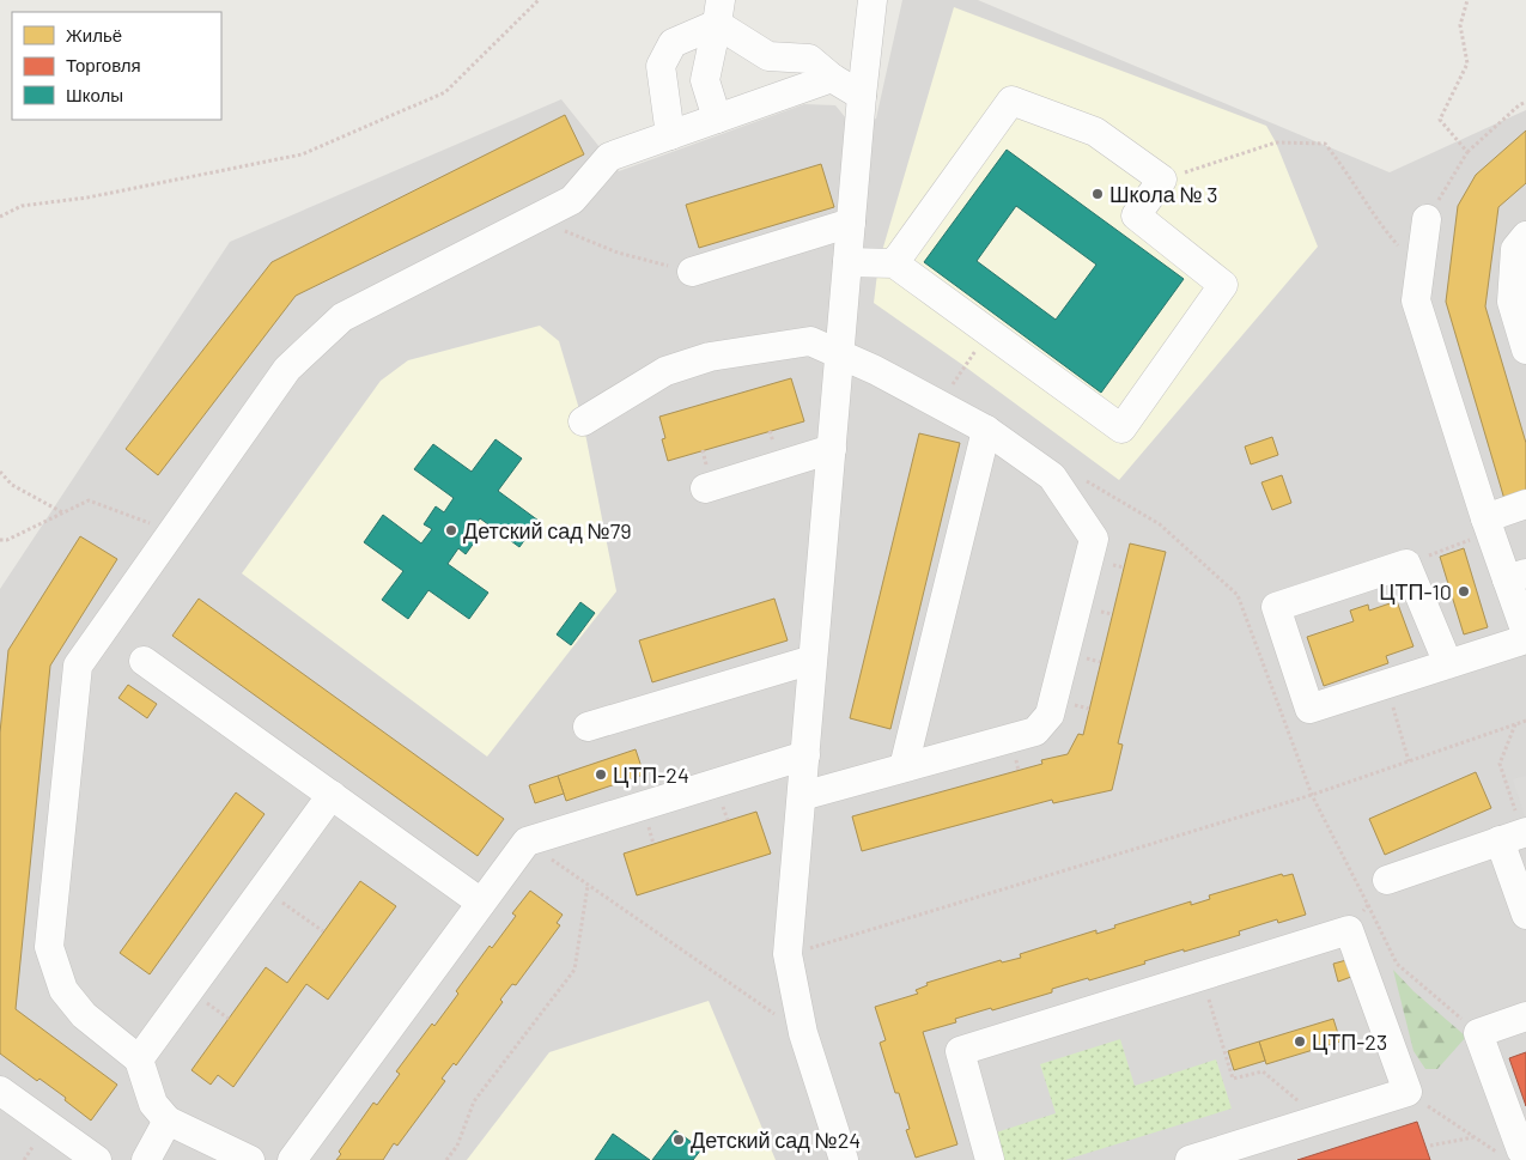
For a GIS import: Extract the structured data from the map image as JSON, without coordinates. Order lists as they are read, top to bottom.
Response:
{
  "places": [
    "Школа № 3",
    "Детский сад №79",
    "ЦТП-10",
    "ЦТП-24",
    "ЦТП-23",
    "Детский сад №24"
  ],
  "legend": ["Жильё", "Торговля", "Школы"]
}
